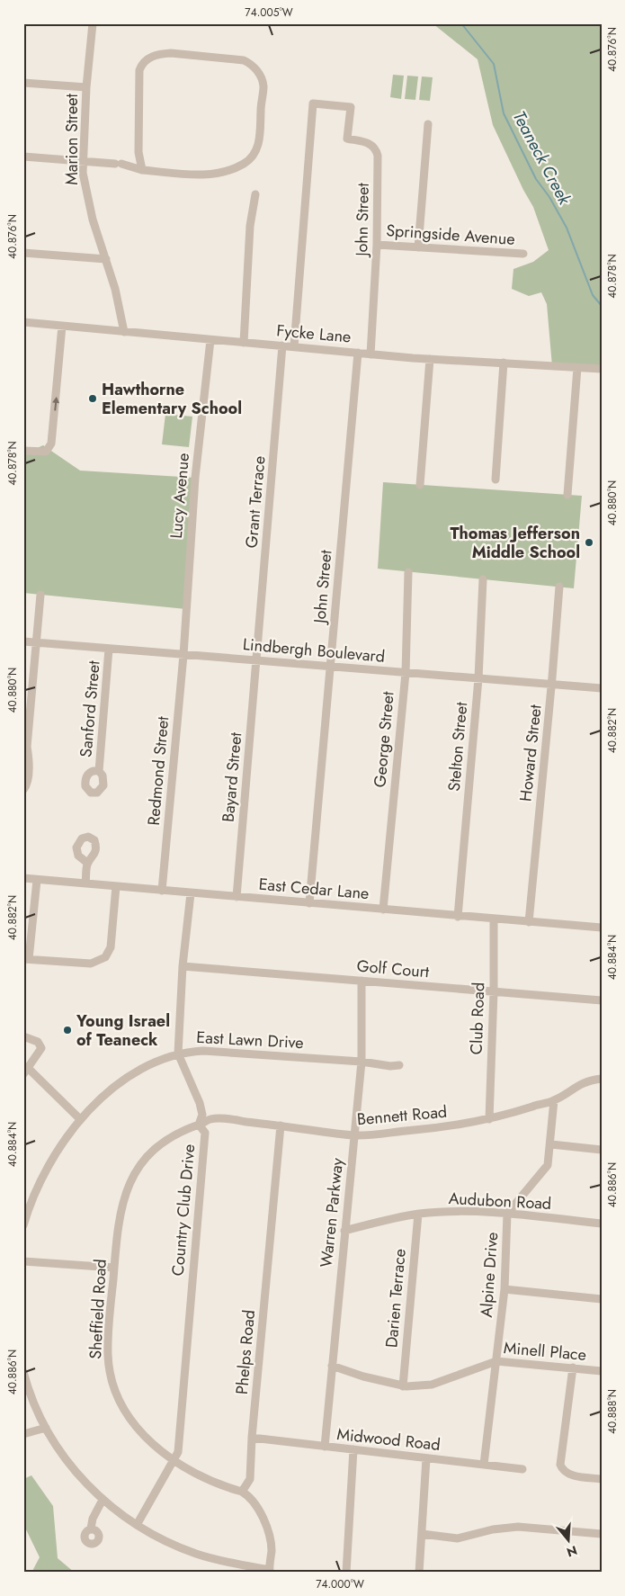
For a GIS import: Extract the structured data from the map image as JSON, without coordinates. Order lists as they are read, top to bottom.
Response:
{
  "streets": {
    "street": [
      "Marion Street",
      "John Street",
      "Springside Avenue",
      "Fycke Lane",
      "Lucy Avenue",
      "Grant Terrace",
      "Lindbergh Boulevard",
      "Sanford Street",
      "George Street",
      "Stelton Street",
      "Howard Street",
      "Redmond Street",
      "Bayard Street",
      "East Cedar Lane",
      "Golf Court",
      "Club Road",
      "East Lawn Drive",
      "Bennett Road",
      "Audubon Road",
      "Country Club Drive",
      "Warren Parkway",
      "Alpine Drive",
      "Darien Terrace",
      "Sheffield Road",
      "Minell Place",
      "Phelps Road",
      "Midwood Road"
    ]
  },
  "crossings": [
    ["Marion Street", "Fycke Lane"],
    ["John Street", "Springside Avenue"],
    ["John Street", "Fycke Lane"],
    ["John Street", "Lindbergh Boulevard"],
    ["John Street", "East Cedar Lane"],
    ["Fycke Lane", "Lucy Avenue"],
    ["Fycke Lane", "Grant Terrace"],
    ["Lucy Avenue", "Lindbergh Boulevard"],
    ["Lucy Avenue", "Redmond Street"],
    ["Grant Terrace", "Lindbergh Boulevard"],
    ["Grant Terrace", "Bayard Street"],
    ["Lindbergh Boulevard", "Sanford Street"],
    ["Lindbergh Boulevard", "George Street"],
    ["Lindbergh Boulevard", "Stelton Street"],
    ["Lindbergh Boulevard", "Howard Street"],
    ["Lindbergh Boulevard", "Redmond Street"],
    ["Lindbergh Boulevard", "Bayard Street"],
    ["George Street", "East Cedar Lane"],
    ["Stelton Street", "East Cedar Lane"],
    ["Howard Street", "East Cedar Lane"],
    ["Redmond Street", "East Cedar Lane"],
    ["Bayard Street", "East Cedar Lane"],
    ["East Cedar Lane", "Club Road"],
    ["East Cedar Lane", "Country Club Drive"],
    ["Golf Court", "Club Road"],
    ["Golf Court", "Country Club Drive"],
    ["Golf Court", "Warren Parkway"],
    ["Club Road", "Bennett Road"],
    ["East Lawn Drive", "Country Club Drive"],
    ["East Lawn Drive", "Warren Parkway"],
    ["Bennett Road", "Country Club Drive"],
    ["Bennett Road", "Warren Parkway"],
    ["Bennett Road", "Alpine Drive"],
    ["Bennett Road", "Sheffield Road"],
    ["Bennett Road", "Phelps Road"],
    ["Audubon Road", "Warren Parkway"],
    ["Audubon Road", "Alpine Drive"],
    ["Audubon Road", "Darien Terrace"],
    ["Country Club Drive", "Sheffield Road"],
    ["Warren Parkway", "Minell Place"],
    ["Warren Parkway", "Midwood Road"],
    ["Alpine Drive", "Minell Place"],
    ["Alpine Drive", "Midwood Road"],
    ["Darien Terrace", "Minell Place"],
    ["Sheffield Road", "Phelps Road"],
    ["Phelps Road", "Midwood Road"]
  ],
  "water": ["Teaneck Creek"],
  "places": ["Hawthorne Elementary School", "Thomas Jefferson Middle School", "Young Israel of Teaneck"],
  "north": "bottom",
  "coordinates": [
    "74.005°W",
    "40.876°N",
    "40.878°N",
    "40.880°N",
    "40.882°N",
    "40.884°N",
    "40.886°N",
    "40.888°N",
    "74.000°W"
  ]
}
